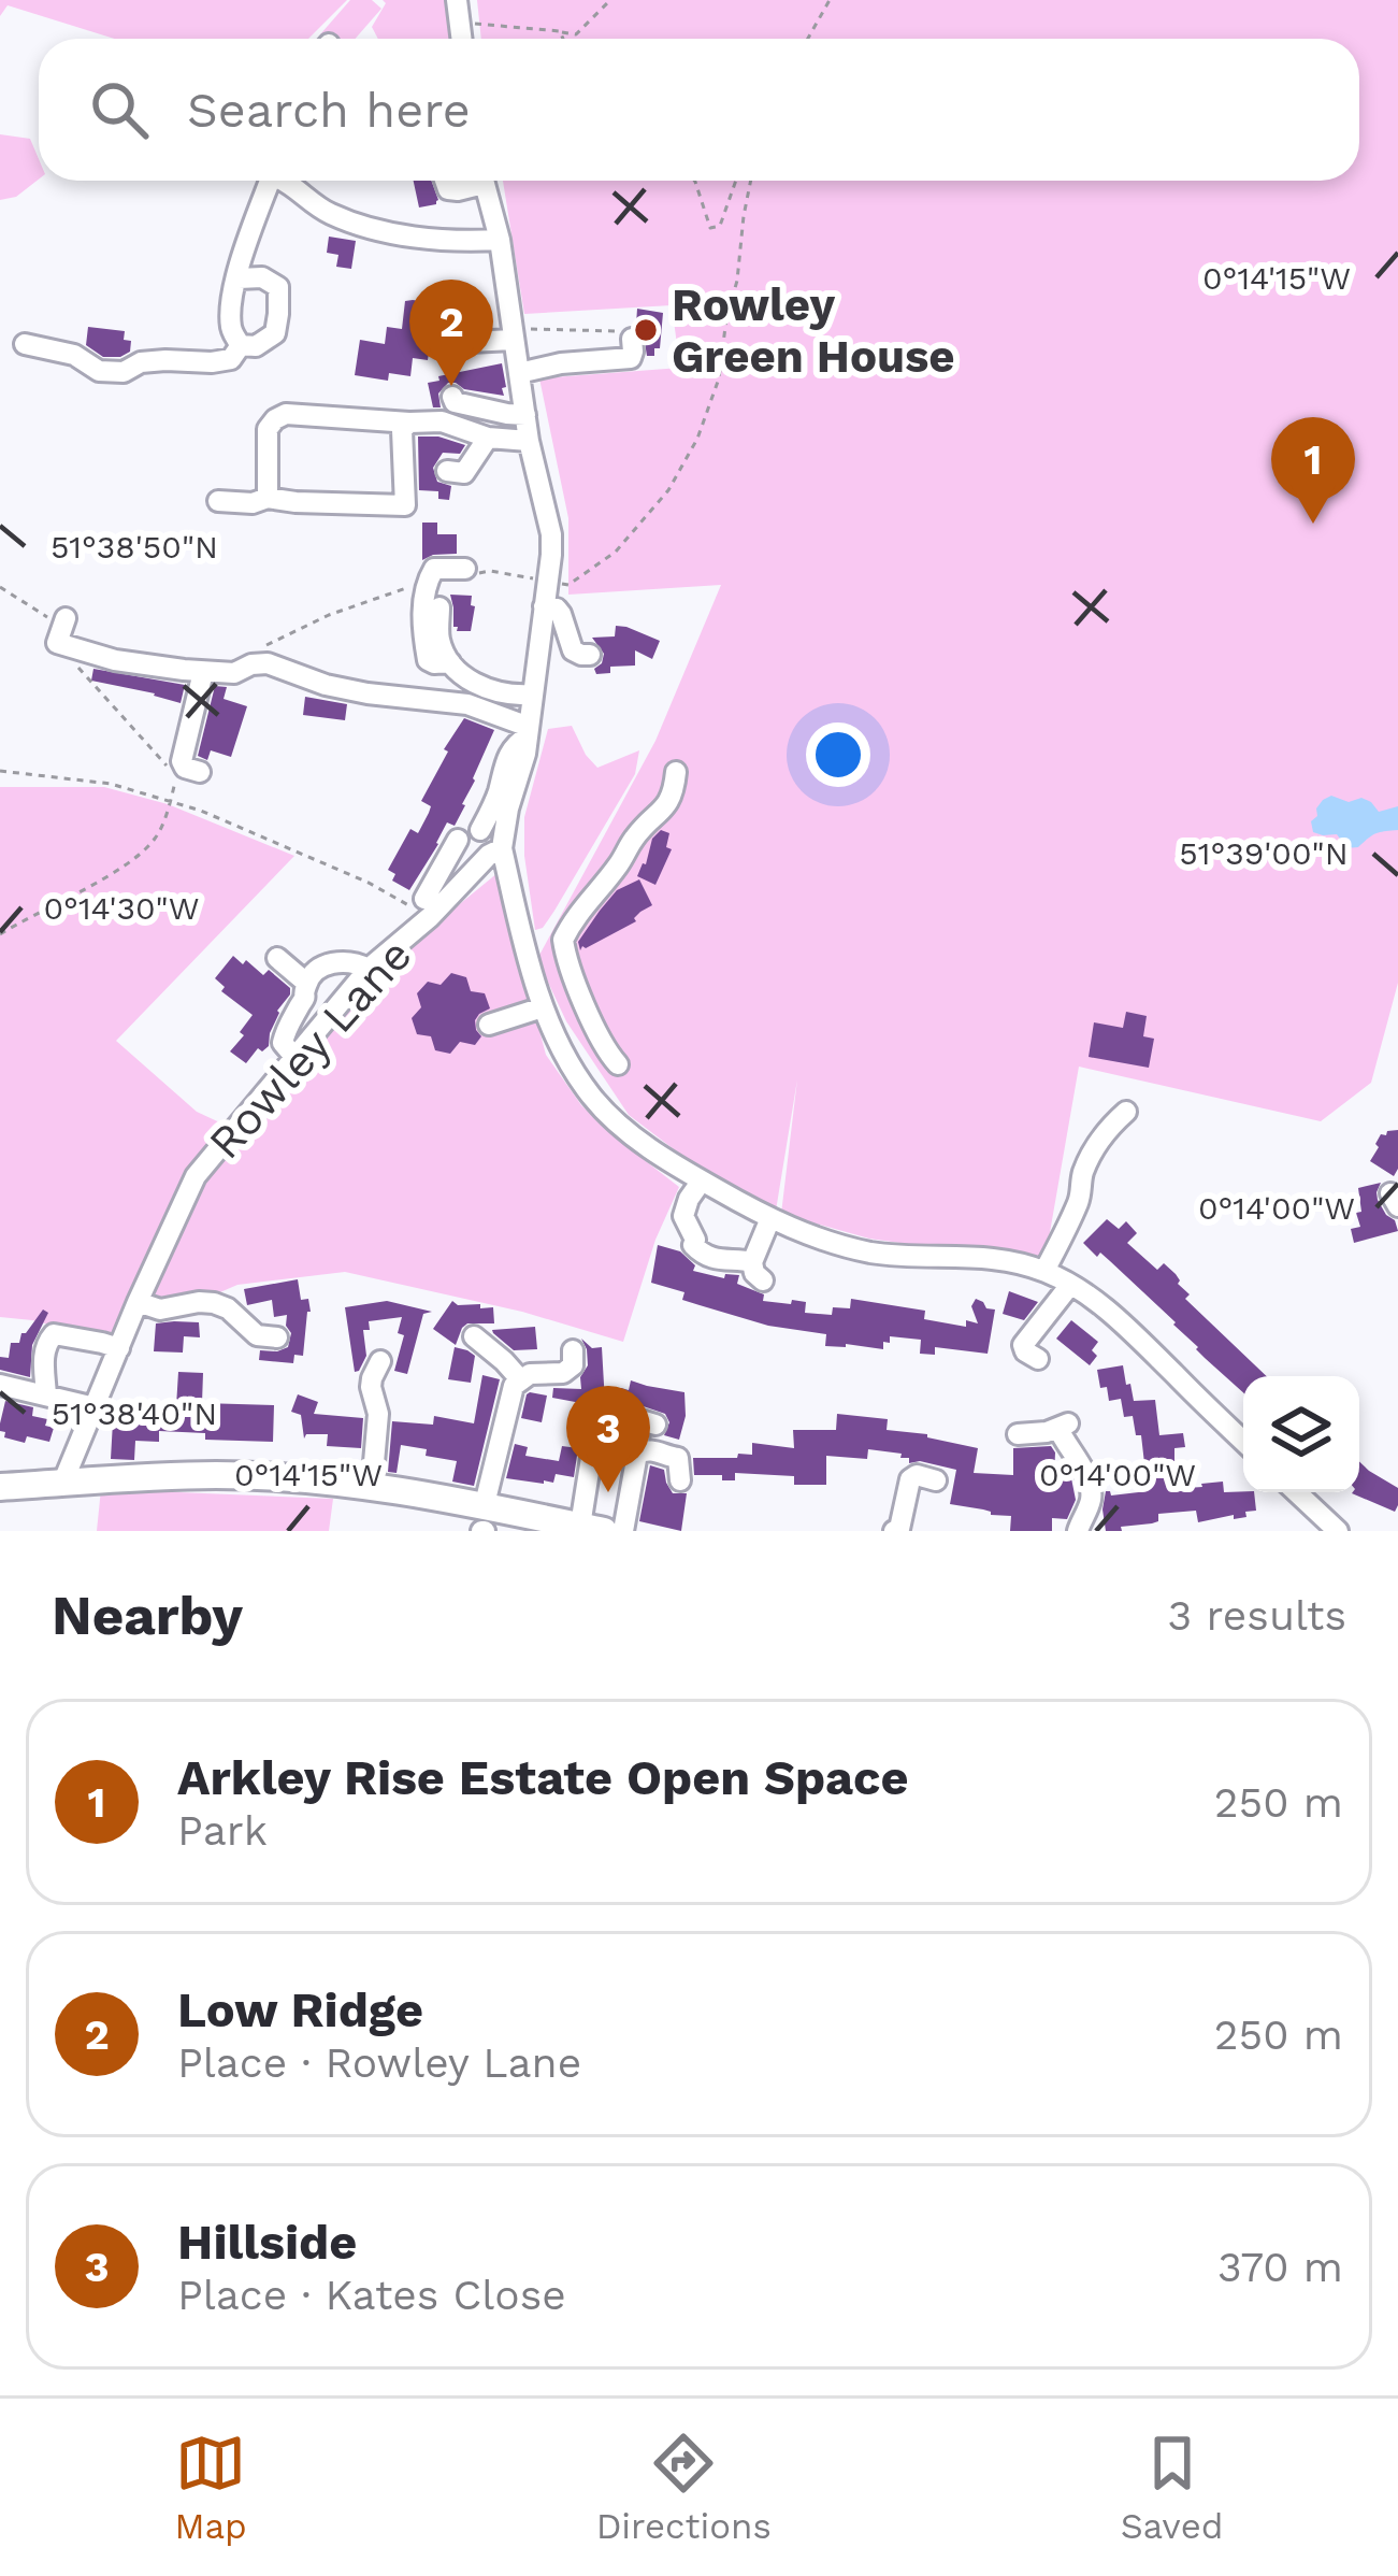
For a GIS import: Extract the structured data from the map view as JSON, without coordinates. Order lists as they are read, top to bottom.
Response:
{
  "streets": {
    "street": ["Rowley Lane"]
  },
  "places": ["Rowley Green House"],
  "page": {
    "search": "Search here",
    "pins": ["2", "1", "3"],
    "heading": ["Nearby", "3 results"],
    "list": [
      {
        "mark": "1",
        "name": "Arkley Rise Estate Open Space",
        "note": "Park",
        "value": "250 m"
      },
      {
        "mark": "2",
        "name": "Low Ridge",
        "note": "Place · Rowley Lane",
        "value": "250 m"
      },
      {
        "mark": "3",
        "name": "Hillside",
        "note": "Place · Kates Close",
        "value": "370 m"
      }
    ],
    "nav": ["Map", "Directions", "Saved"]
  },
  "coordinates": [
    "0°14'15\"W",
    "51°38'50\"N",
    "51°39'00\"N",
    "0°14'30\"W",
    "0°14'00\"W",
    "51°38'40\"N"
  ]
}
